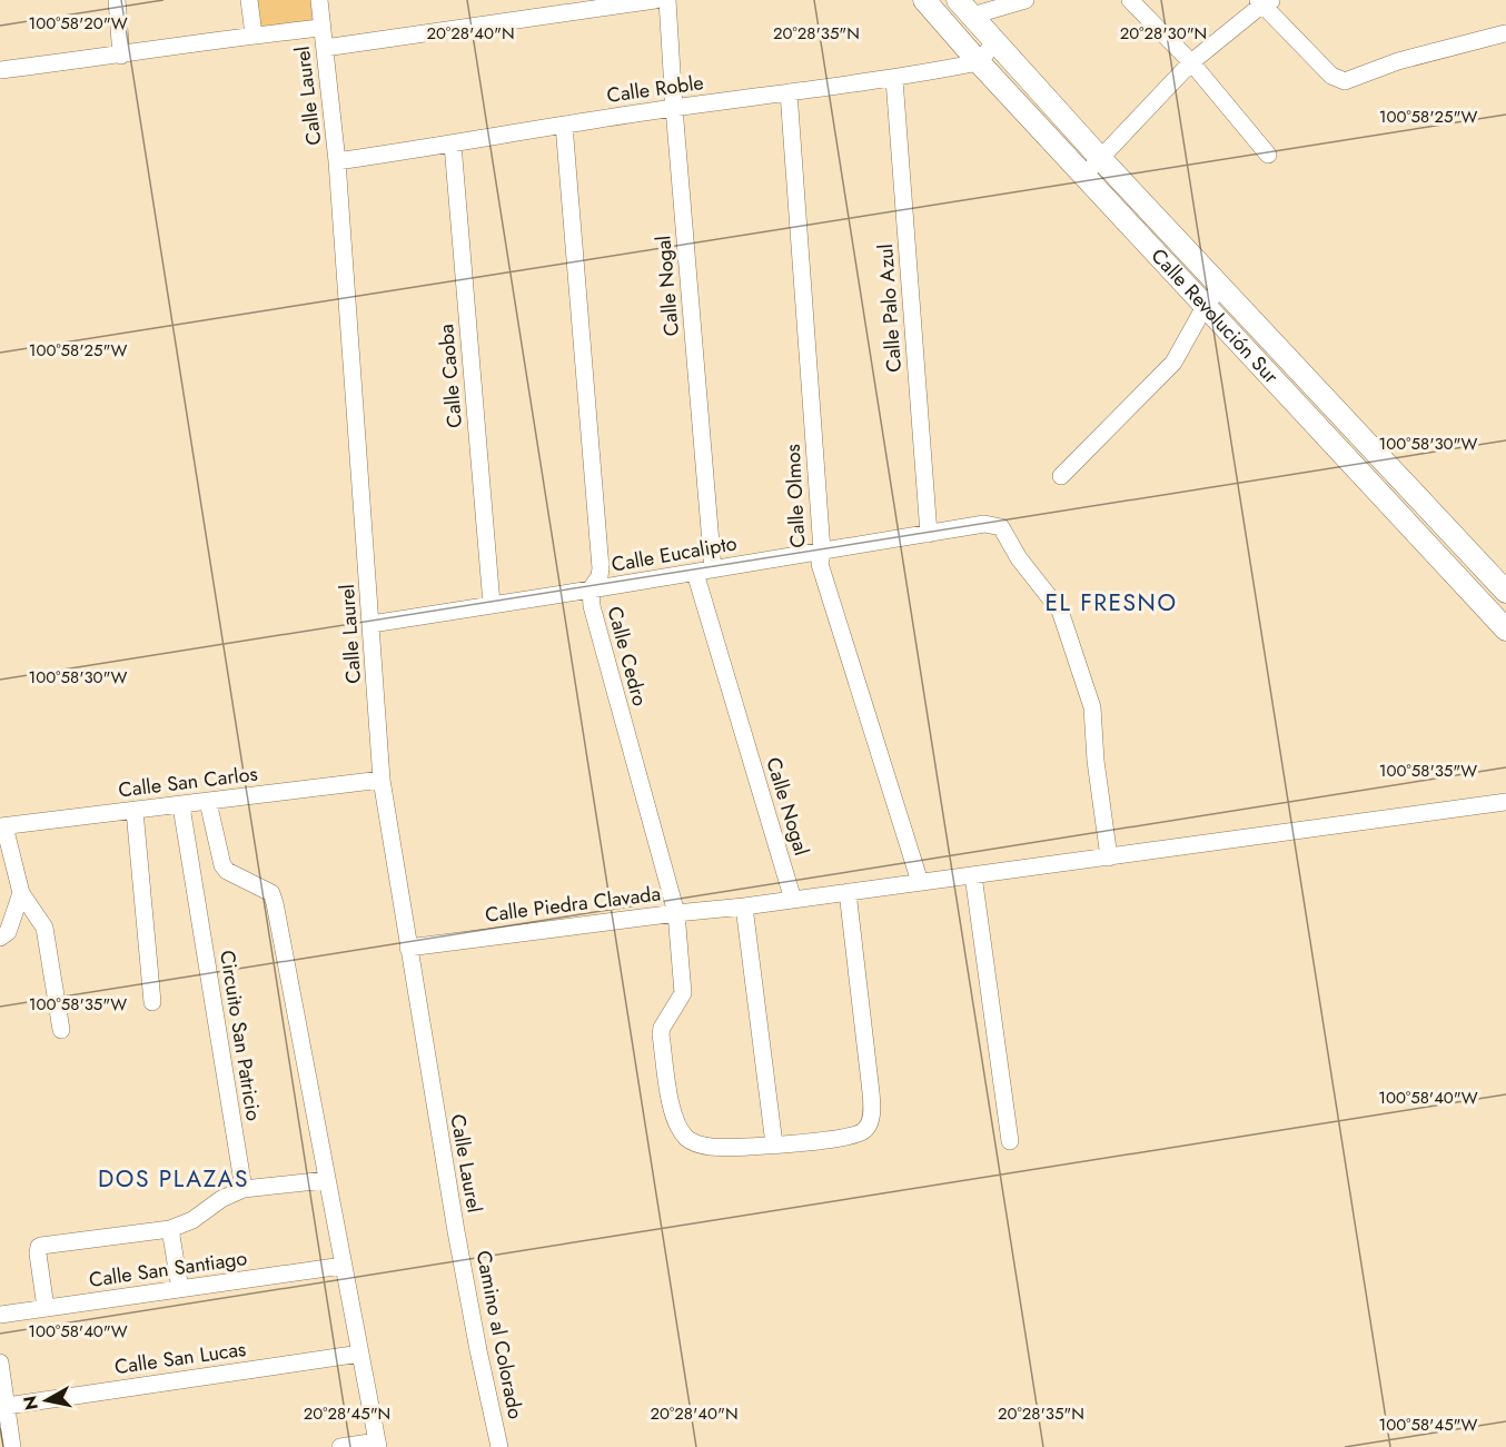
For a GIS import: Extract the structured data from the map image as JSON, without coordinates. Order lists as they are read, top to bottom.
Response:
{
  "streets": {
    "main road": ["Calle Revolución Sur"],
    "street": [
      "Calle Roble",
      "Calle Laurel",
      "Calle Nogal",
      "Calle Palo Azul",
      "Calle Caoba",
      "Calle Olmos",
      "Calle Eucalipto",
      "Calle Cedro",
      "Calle San Carlos",
      "Calle Piedra Clavada",
      "Circuito San Patricio",
      "Calle San Santiago",
      "Camino al Colorado",
      "Calle San Lucas"
    ]
  },
  "crossings": [
    ["Calle Roble", "Calle Laurel"],
    ["Calle Roble", "Calle Nogal"],
    ["Calle Roble", "Calle Palo Azul"],
    ["Calle Roble", "Calle Revolución Sur"],
    ["Calle Roble", "Calle Caoba"],
    ["Calle Roble", "Calle Olmos"],
    ["Calle Roble", "Calle Cedro"],
    ["Calle Laurel", "Calle Eucalipto"],
    ["Calle Laurel", "Calle San Carlos"],
    ["Calle Laurel", "Calle Piedra Clavada"],
    ["Calle Laurel", "Camino al Colorado"],
    ["Calle Nogal", "Calle Eucalipto"],
    ["Calle Nogal", "Calle Piedra Clavada"],
    ["Calle Palo Azul", "Calle Eucalipto"],
    ["Calle Caoba", "Calle Eucalipto"],
    ["Calle Olmos", "Calle Eucalipto"],
    ["Calle Olmos", "Calle Piedra Clavada"],
    ["Calle Eucalipto", "Calle Cedro"],
    ["Calle Eucalipto", "Calle Piedra Clavada"],
    ["Calle Cedro", "Calle Piedra Clavada"],
    ["Calle San Carlos", "Circuito San Patricio"]
  ],
  "districts": ["EL FRESNO", "DOS PLAZAS"],
  "north": "left",
  "coordinates": [
    "100°58'20\"W",
    "20°28'40\"N",
    "20°28'35\"N",
    "20°28'30\"N",
    "100°58'25\"W",
    "100°58'30\"W",
    "100°58'35\"W",
    "100°58'40\"W",
    "20°28'45\"N",
    "100°58'45\"W"
  ]
}
